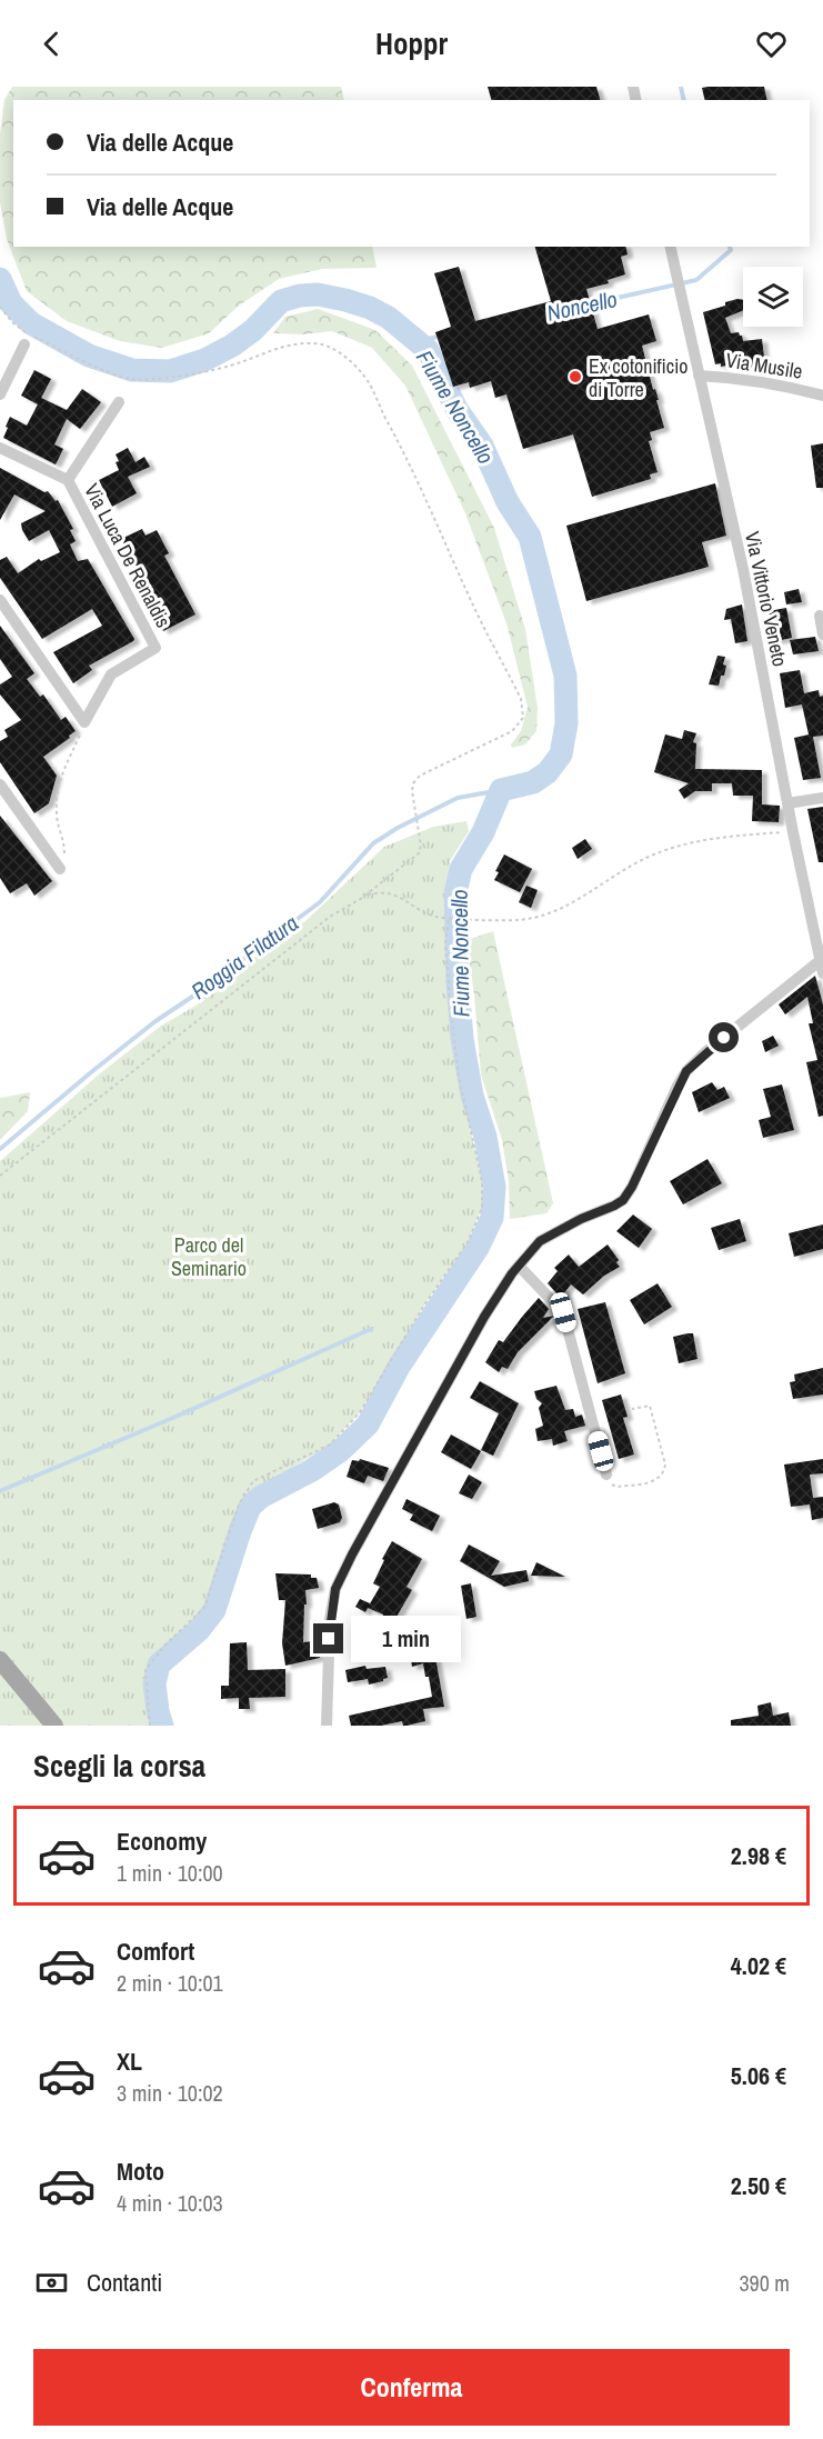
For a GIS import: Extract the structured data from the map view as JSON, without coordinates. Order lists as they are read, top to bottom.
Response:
{
  "streets": {
    "street": ["Via Musile", "Via Luca De Renaldis", "Via Vittorio Veneto"]
  },
  "crossings": [
    ["Via Musile", "Via Vittorio Veneto"]
  ],
  "water": ["Noncello", "Fiume Noncello", "Roggia Filatura"],
  "parks": ["Parco del Seminario"],
  "places": ["Ex cotonificio di Torre"],
  "page": {
    "header": "Hoppr",
    "banner": ["Via delle Acque", "Via delle Acque"],
    "bubble": "1 min",
    "heading": "Scegli la corsa",
    "list": [
      {
        "name": "Economy",
        "note": "1 min · 10:00",
        "value": "2.98 €"
      },
      {
        "name": "Comfort",
        "note": "2 min · 10:01",
        "value": "4.02 €"
      },
      {
        "name": "XL",
        "note": "3 min · 10:02",
        "value": "5.06 €"
      },
      {
        "name": "Moto",
        "note": "4 min · 10:03",
        "value": "2.50 €"
      }
    ],
    "pay": ["Contanti", "390 m"],
    "buttons": "Conferma"
  }
}
